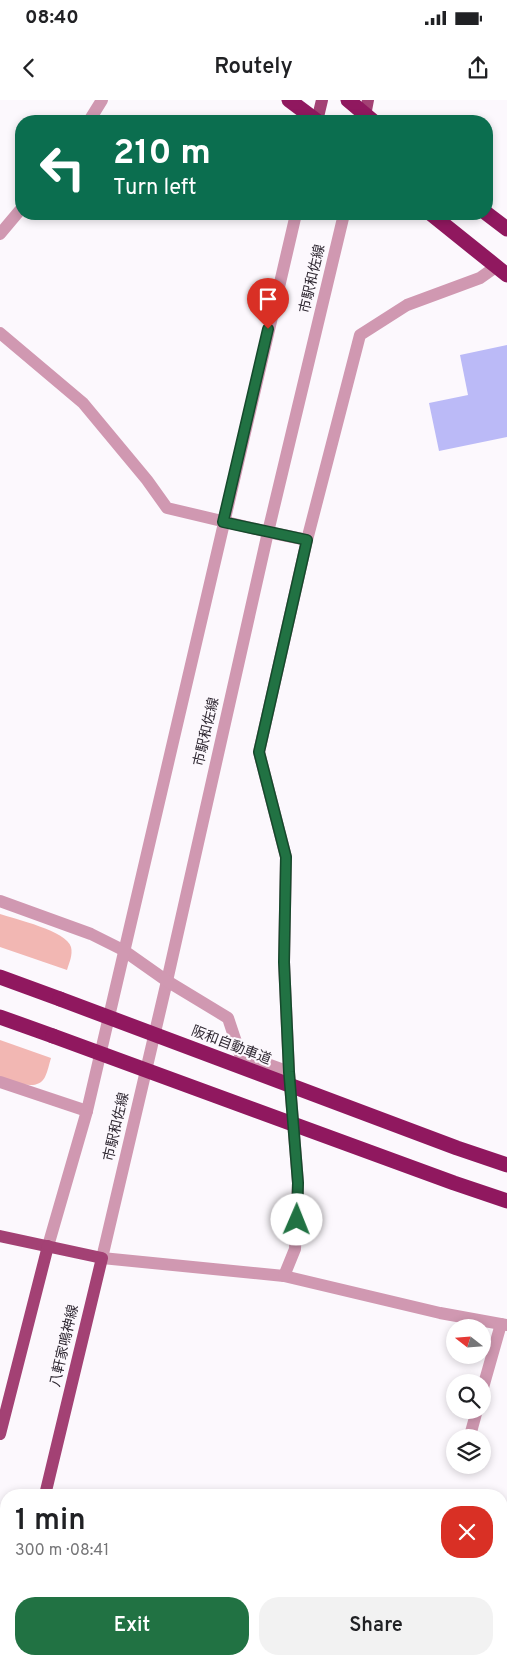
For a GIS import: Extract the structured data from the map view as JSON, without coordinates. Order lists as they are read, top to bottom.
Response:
{
  "streets": {
    "highway": ["阪和自動車道"],
    "main road": ["八軒家鳴神線"],
    "street": ["市駅和佐線"]
  },
  "crossings": [
    ["市駅和佐線", "八軒家鳴神線"]
  ],
  "north": "left",
  "page": {
    "status": "08:40",
    "header": "Routely",
    "turn": ["210 m", "Turn left"],
    "heading": ["1 min", "300 m · 08:41"],
    "buttons": ["Exit", "Share"]
  }
}
